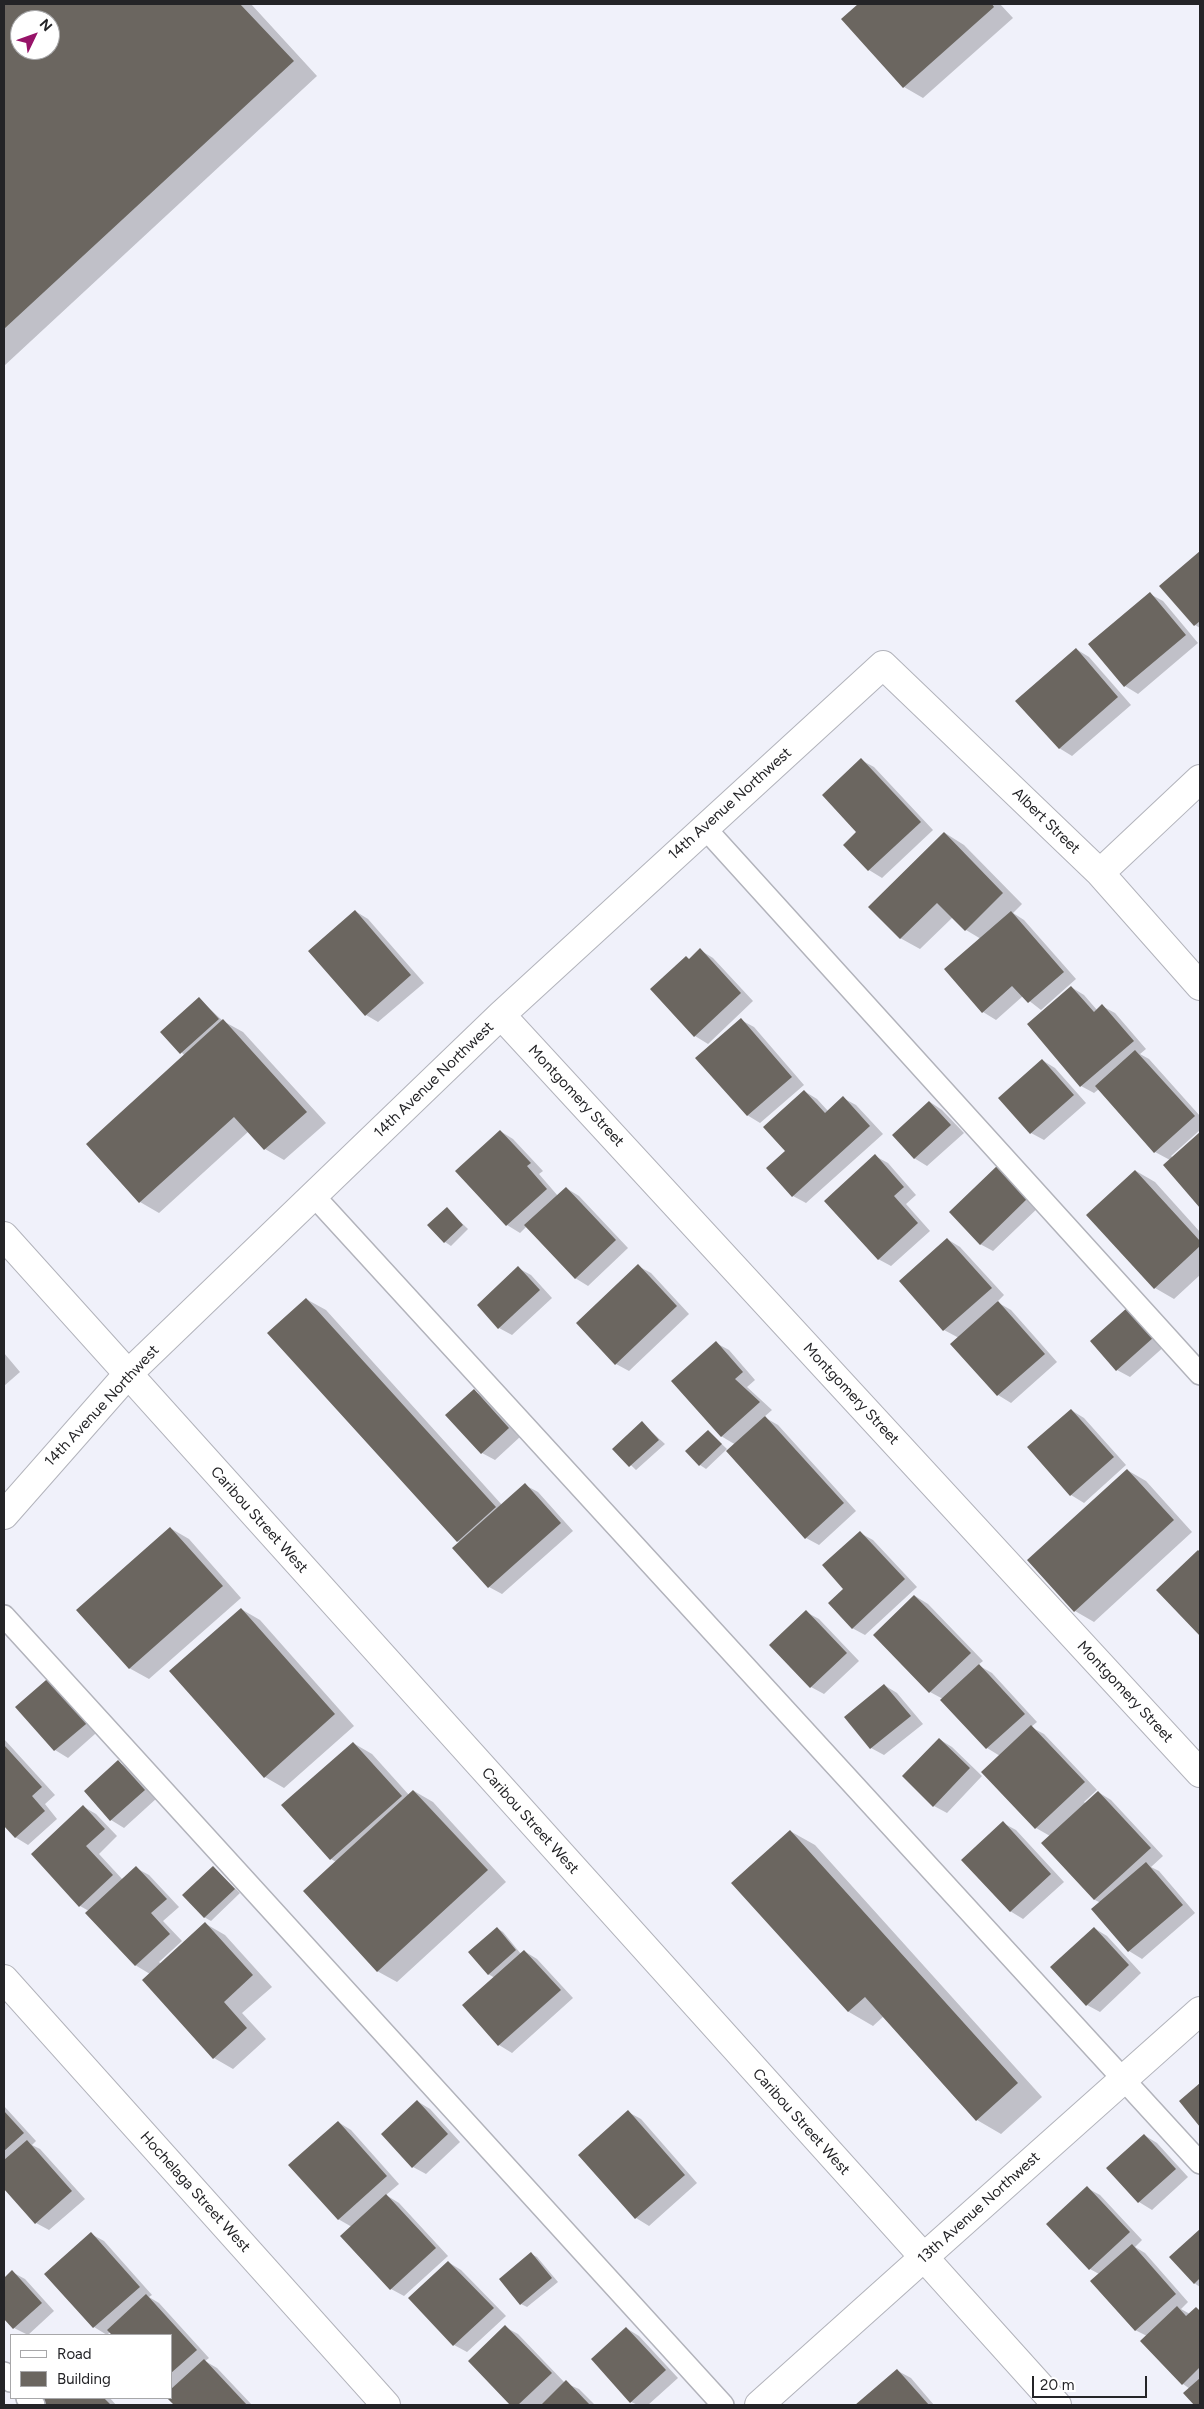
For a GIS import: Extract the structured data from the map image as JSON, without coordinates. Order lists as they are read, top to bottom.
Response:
{
  "streets": {
    "street": [
      "14th Avenue Northwest",
      "Albert Street",
      "Montgomery Street",
      "Caribou Street West",
      "Hochelaga Street West",
      "13th Avenue Northwest"
    ]
  },
  "crossings": [
    ["14th Avenue Northwest", "Albert Street"],
    ["14th Avenue Northwest", "Montgomery Street"],
    ["14th Avenue Northwest", "Caribou Street West"],
    ["Caribou Street West", "13th Avenue Northwest"]
  ],
  "legend": ["Road", "Building"],
  "scale_bar": "20 m",
  "north": "top right"
}
